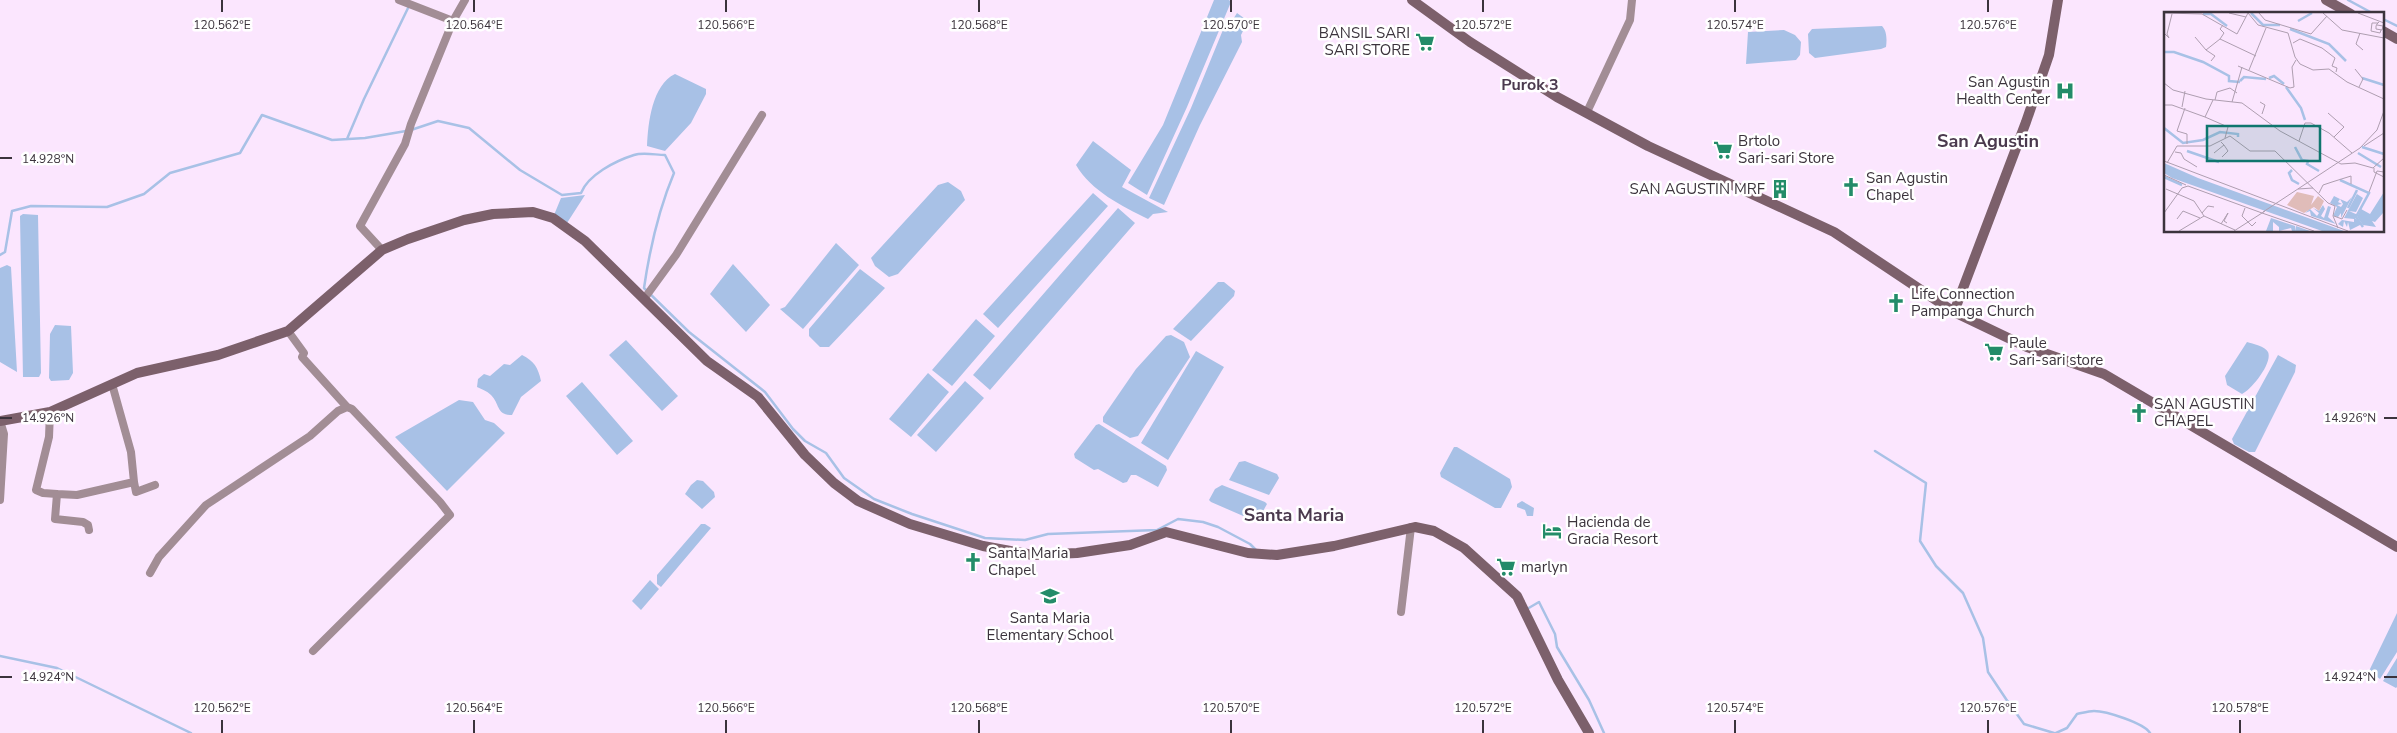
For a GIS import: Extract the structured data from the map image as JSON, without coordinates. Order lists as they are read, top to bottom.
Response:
{
  "districts": ["Purok 3", "San Agustin", "Santa Maria"],
  "places": {
    "supermarket": [
      "BANSIL SARI SARI STORE",
      "Brtolo Sari-sari Store",
      "Paule Sari-sari store",
      "marlyn"
    ],
    "hospital": ["San Agustin Health Center"],
    "church": [
      "San Agustin Chapel",
      "Life Connection Pampanga Church",
      "SAN AGUSTIN CHAPEL",
      "Santa Maria Chapel"
    ],
    "building": ["SAN AGUSTIN MRF"],
    "hotel": ["Hacienda de Gracia Resort"],
    "school or university": ["Santa Maria Elementary School"]
  },
  "coordinates": [
    "120.562°E",
    "120.564°E",
    "120.566°E",
    "120.568°E",
    "120.570°E",
    "120.572°E",
    "120.574°E",
    "120.576°E",
    "14.928°N",
    "14.926°N",
    "14.924°N",
    "120.578°E"
  ]
}
